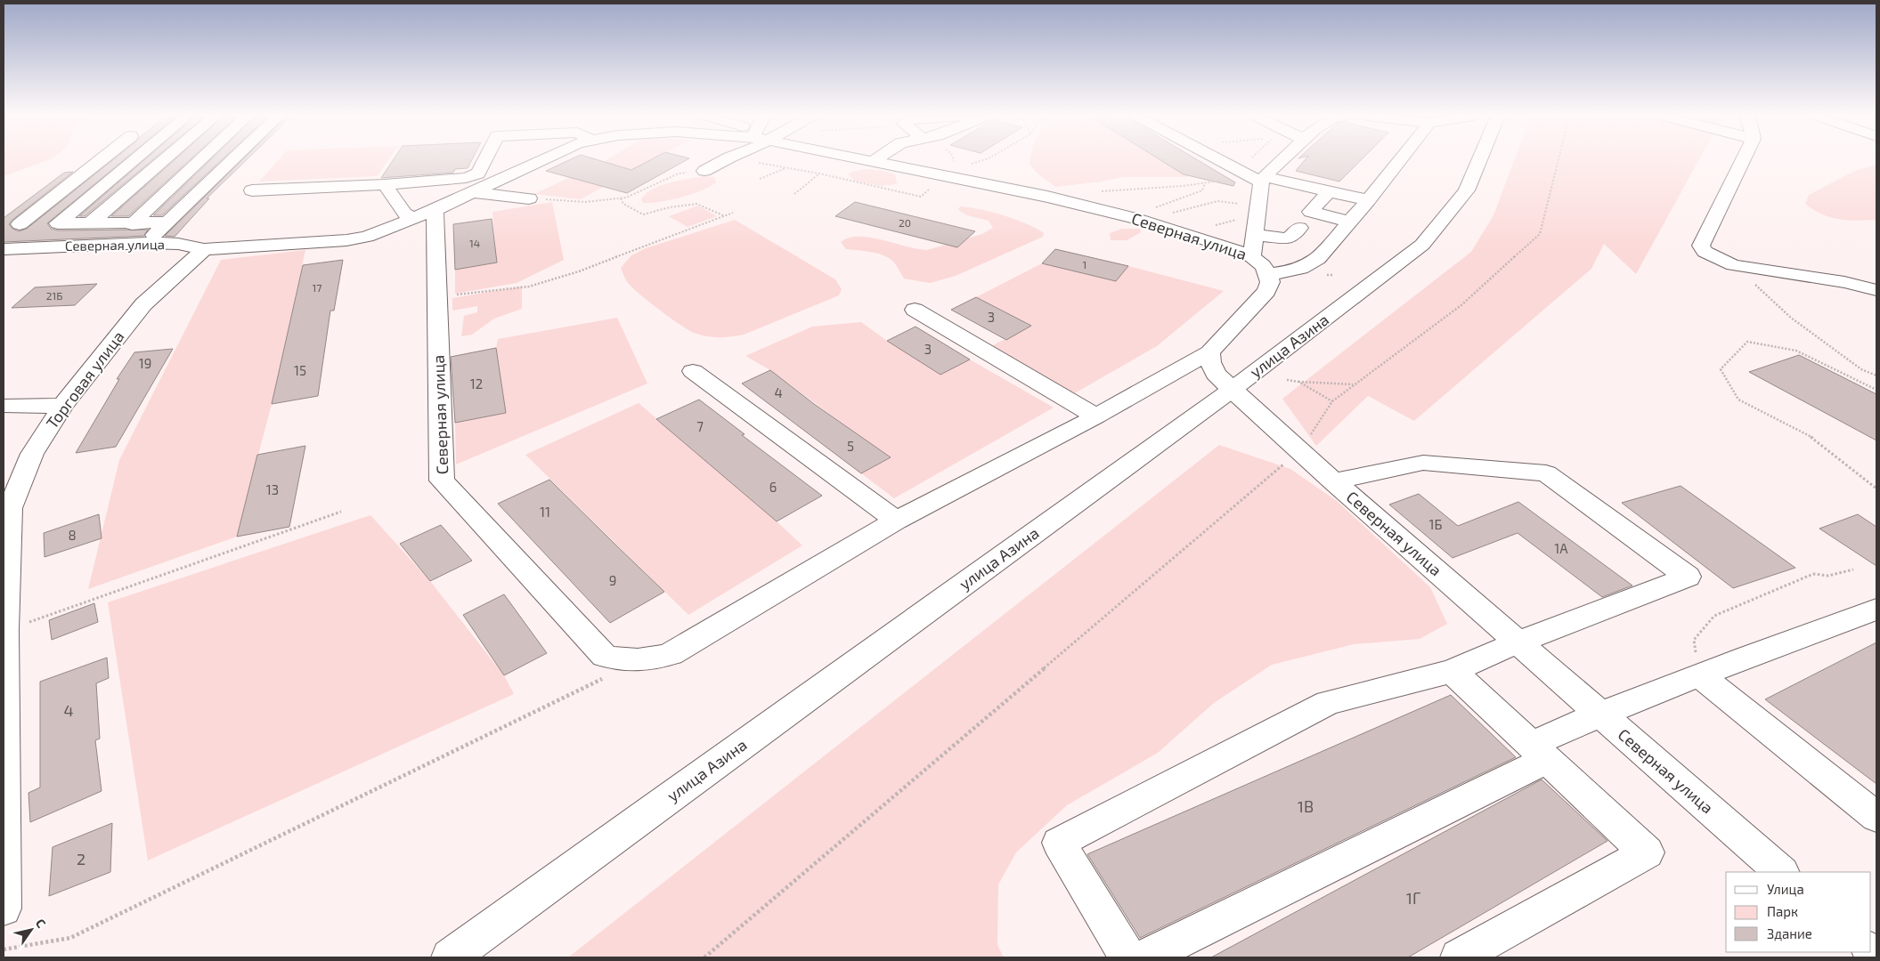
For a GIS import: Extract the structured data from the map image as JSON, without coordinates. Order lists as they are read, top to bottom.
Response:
{
  "streets": {
    "street": ["Северная улица", "улица Азина", "Торговая улица"]
  },
  "crossings": [
    ["Северная улица", "улица Азина"],
    ["Северная улица", "Торговая улица"]
  ],
  "house_numbers": [
    "20",
    "14",
    "1",
    "17",
    "21Б",
    "3",
    "3",
    "19",
    "15",
    "12",
    "4",
    "7",
    "5",
    "6",
    "13",
    "11",
    "1Б",
    "8",
    "1А",
    "9",
    "4",
    "1В",
    "2",
    "1Г"
  ],
  "legend": ["Улица", "Парк", "Здание"],
  "north": "top right"
}
